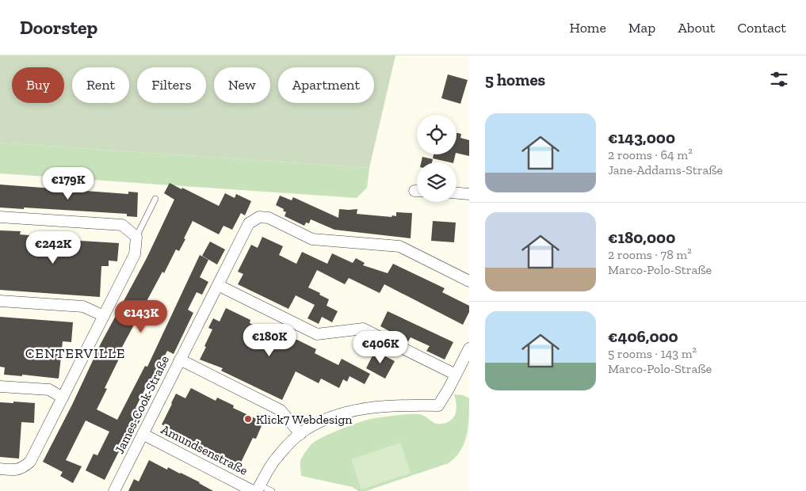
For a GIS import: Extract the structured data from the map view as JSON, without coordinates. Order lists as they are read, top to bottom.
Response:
{
  "streets": {
    "street": ["James-Cook-Straße", "Amundsenstraße"]
  },
  "crossings": [
    ["James-Cook-Straße", "Amundsenstraße"]
  ],
  "districts": ["CENTERVILLE"],
  "places": ["Klick7 Webdesign"],
  "page": {
    "header": "Doorstep",
    "nav": [
      "Home",
      "Map",
      "About",
      "Contact"
    ],
    "heading": "5 homes",
    "chip": [
      "Buy",
      "Rent",
      "Filters",
      "New",
      "Apartment"
    ],
    "list": [
      {
        "name": "€143,000",
        "note": "2 rooms · 64 m² · Jane-Addams-Straße"
      },
      {
        "name": "€180,000",
        "note": "2 rooms · 78 m² · Marco-Polo-Straße"
      },
      {
        "name": "€406,000",
        "note": "5 rooms · 143 m² · Marco-Polo-Straße"
      }
    ],
    "price": [
      "€179K",
      "€242K",
      "€143K",
      "€180K",
      "€406K"
    ]
  }
}
